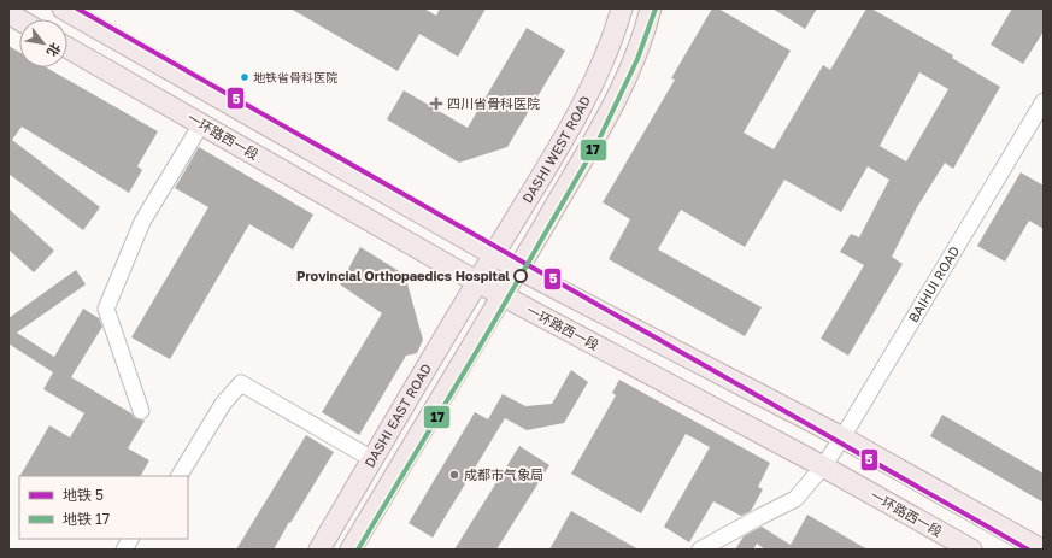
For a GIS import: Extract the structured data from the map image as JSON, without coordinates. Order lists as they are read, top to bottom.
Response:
{
  "streets": {
    "main road": ["一环路西一段", "DASHI WEST ROAD", "DASHI EAST ROAD"],
    "street": ["BAIHUI ROAD"]
  },
  "crossings": [
    ["一环路西一段", "DASHI WEST ROAD"],
    ["一环路西一段", "BAIHUI ROAD"],
    ["一环路西一段", "DASHI EAST ROAD"],
    ["DASHI WEST ROAD", "DASHI EAST ROAD"]
  ],
  "places": {
    "other": ["地铁省骨科医院", "Provincial Orthopaedics Hospital", "成都市气象局"],
    "health": ["四川省骨科医院"]
  },
  "lines": ["metro line 5", "metro line 17"],
  "legend": ["地铁 5", "地铁 17"],
  "north": "bottom right"
}
